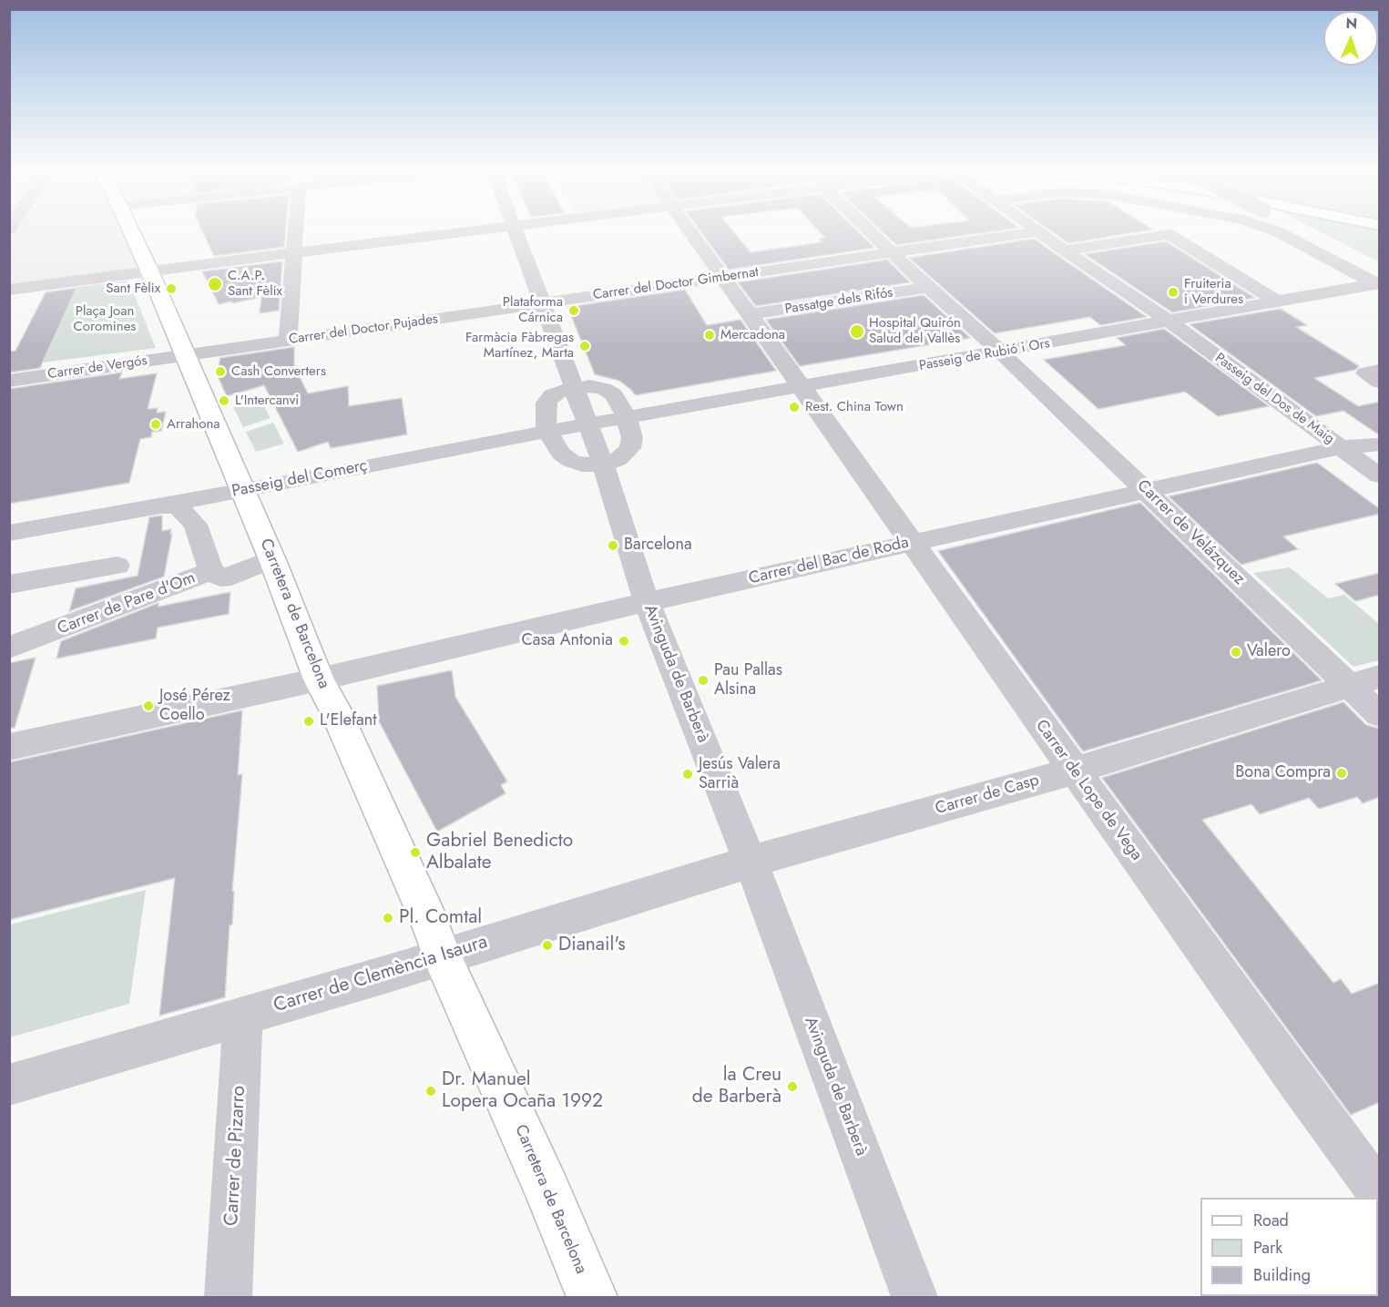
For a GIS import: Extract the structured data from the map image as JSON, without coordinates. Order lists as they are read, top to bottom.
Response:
{
  "streets": {
    "main road": ["Carretera de Barcelona"],
    "street": [
      "Carrer del Doctor Gimbernat",
      "Passatge dels Rifós",
      "Carrer del Doctor Pujades",
      "Passeig de Rubió i Ors",
      "Carrer de Vergós",
      "Passeig del Dos de Maig",
      "Passeig del Comerç",
      "Carrer de Velázquez",
      "Carrer del Bac de Roda",
      "Carrer de Pare d'Om",
      "Avinguda de Barberà",
      "Carrer de Lope de Vega",
      "Carrer de Casp",
      "Carrer de Clemència Isaura",
      "Carrer de Pizarro"
    ]
  },
  "crossings": [
    ["Carrer del Doctor Gimbernat", "Carrer del Doctor Pujades"],
    ["Carrer del Doctor Gimbernat", "Passeig del Dos de Maig"],
    ["Carrer del Doctor Gimbernat", "Carrer de Velázquez"],
    ["Carrer del Doctor Gimbernat", "Avinguda de Barberà"],
    ["Carrer del Doctor Gimbernat", "Carrer de Lope de Vega"],
    ["Passatge dels Rifós", "Carrer de Velázquez"],
    ["Passatge dels Rifós", "Carrer de Lope de Vega"],
    ["Carrer del Doctor Pujades", "Carrer de Vergós"],
    ["Carrer del Doctor Pujades", "Carretera de Barcelona"],
    ["Carrer del Doctor Pujades", "Avinguda de Barberà"],
    ["Passeig de Rubió i Ors", "Passeig del Dos de Maig"],
    ["Passeig de Rubió i Ors", "Passeig del Comerç"],
    ["Passeig de Rubió i Ors", "Carrer de Velázquez"],
    ["Passeig de Rubió i Ors", "Avinguda de Barberà"],
    ["Passeig de Rubió i Ors", "Carrer de Lope de Vega"],
    ["Carrer de Vergós", "Carretera de Barcelona"],
    ["Passeig del Dos de Maig", "Carrer del Bac de Roda"],
    ["Passeig del Comerç", "Carretera de Barcelona"],
    ["Passeig del Comerç", "Avinguda de Barberà"],
    ["Carrer de Velázquez", "Carrer del Bac de Roda"],
    ["Carrer de Velázquez", "Carrer de Casp"],
    ["Carrer del Bac de Roda", "Carretera de Barcelona"],
    ["Carrer del Bac de Roda", "Avinguda de Barberà"],
    ["Carrer del Bac de Roda", "Carrer de Lope de Vega"],
    ["Carrer de Pare d'Om", "Carretera de Barcelona"],
    ["Carretera de Barcelona", "Carrer de Clemència Isaura"],
    ["Avinguda de Barberà", "Carrer de Casp"],
    ["Avinguda de Barberà", "Carrer de Clemència Isaura"],
    ["Carrer de Lope de Vega", "Carrer de Casp"],
    ["Carrer de Casp", "Carrer de Clemència Isaura"],
    ["Carrer de Clemència Isaura", "Carrer de Pizarro"]
  ],
  "parks": ["Plaça Joan Coromines"],
  "places": [
    "C.A.P. Sant Fèlix",
    "Sant Fèlix",
    "Fruiteria i Verdures",
    "Plataforma Cárnica",
    "Hospital Quirón Salud del Vallès",
    "Mercadona",
    "Farmàcia Fàbregas Martínez, Marta",
    "Cash Converters",
    "L'Intercanvi",
    "Rest. China Town",
    "Arrahona",
    "Barcelona",
    "Casa Antonia",
    "Valero",
    "Pau Pallas Alsina",
    "José Pérez Coello",
    "L'Elefant",
    "Bona Compra",
    "Jesús Valera Sarrià",
    "Gabriel Benedicto Albalate",
    "Pl. Comtal",
    "Dianail's",
    "la Creu de Barberà",
    "Dr. Manuel Lopera Ocaña 1992"
  ],
  "legend": ["Road", "Park", "Building"],
  "north": "top"
}
